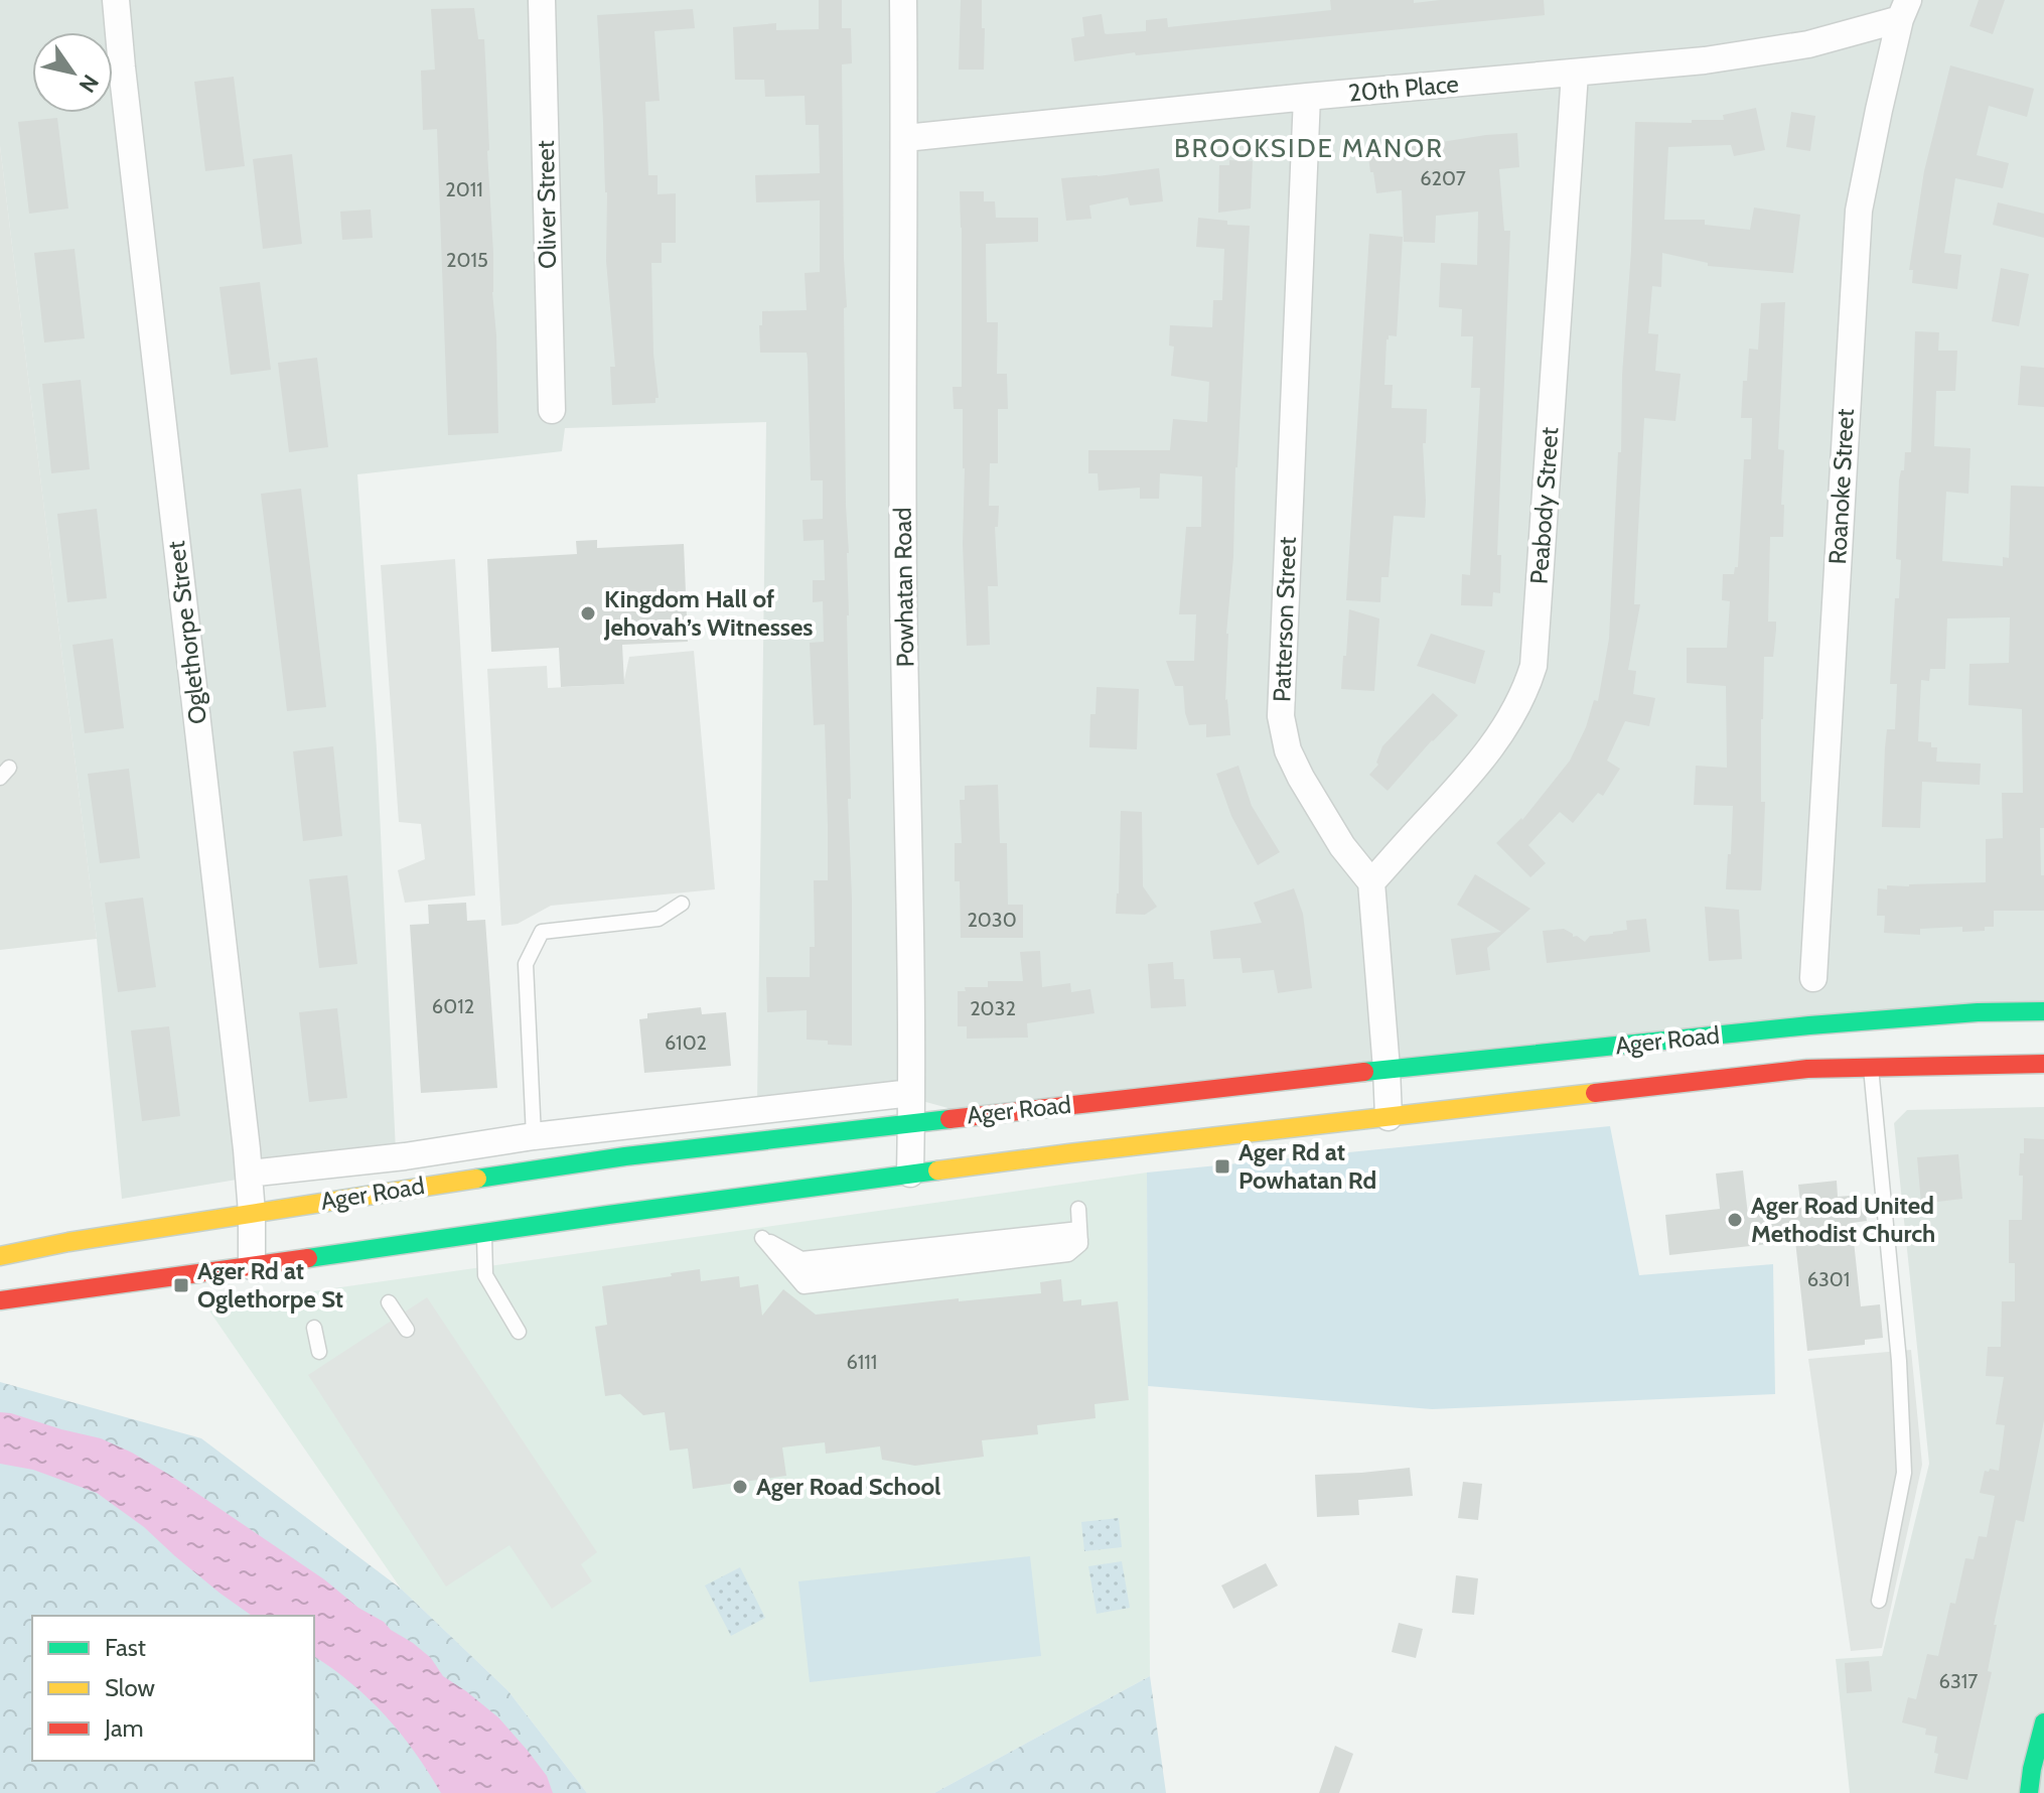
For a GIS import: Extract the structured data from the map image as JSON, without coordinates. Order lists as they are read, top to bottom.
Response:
{
  "streets": {
    "main road": ["Ager Road"],
    "street": [
      "20th Place",
      "Oliver Street",
      "Roanoke Street",
      "Peabody Street",
      "Powhatan Road",
      "Patterson Street",
      "Oglethorpe Street"
    ]
  },
  "crossings": [
    ["20th Place", "Roanoke Street"],
    ["20th Place", "Peabody Street"],
    ["20th Place", "Powhatan Road"],
    ["20th Place", "Patterson Street"],
    ["Peabody Street", "Patterson Street"],
    ["Powhatan Road", "Ager Road"],
    ["Oglethorpe Street", "Ager Road"]
  ],
  "districts": ["BROOKSIDE MANOR"],
  "places": {
    "other": ["Kingdom Hall of Jehovah’s Witnesses", "Ager Road United Methodist Church", "Ager Road School"],
    "transit": ["Ager Rd at Powhatan Rd", "Ager Rd at Oglethorpe St"]
  },
  "house_numbers": [
    "6207",
    "2011",
    "2015",
    "2030",
    "6012",
    "2032",
    "6102",
    "6301",
    "6111",
    "6317"
  ],
  "legend": ["Fast", "Slow", "Jam"],
  "north": "bottom right"
}
